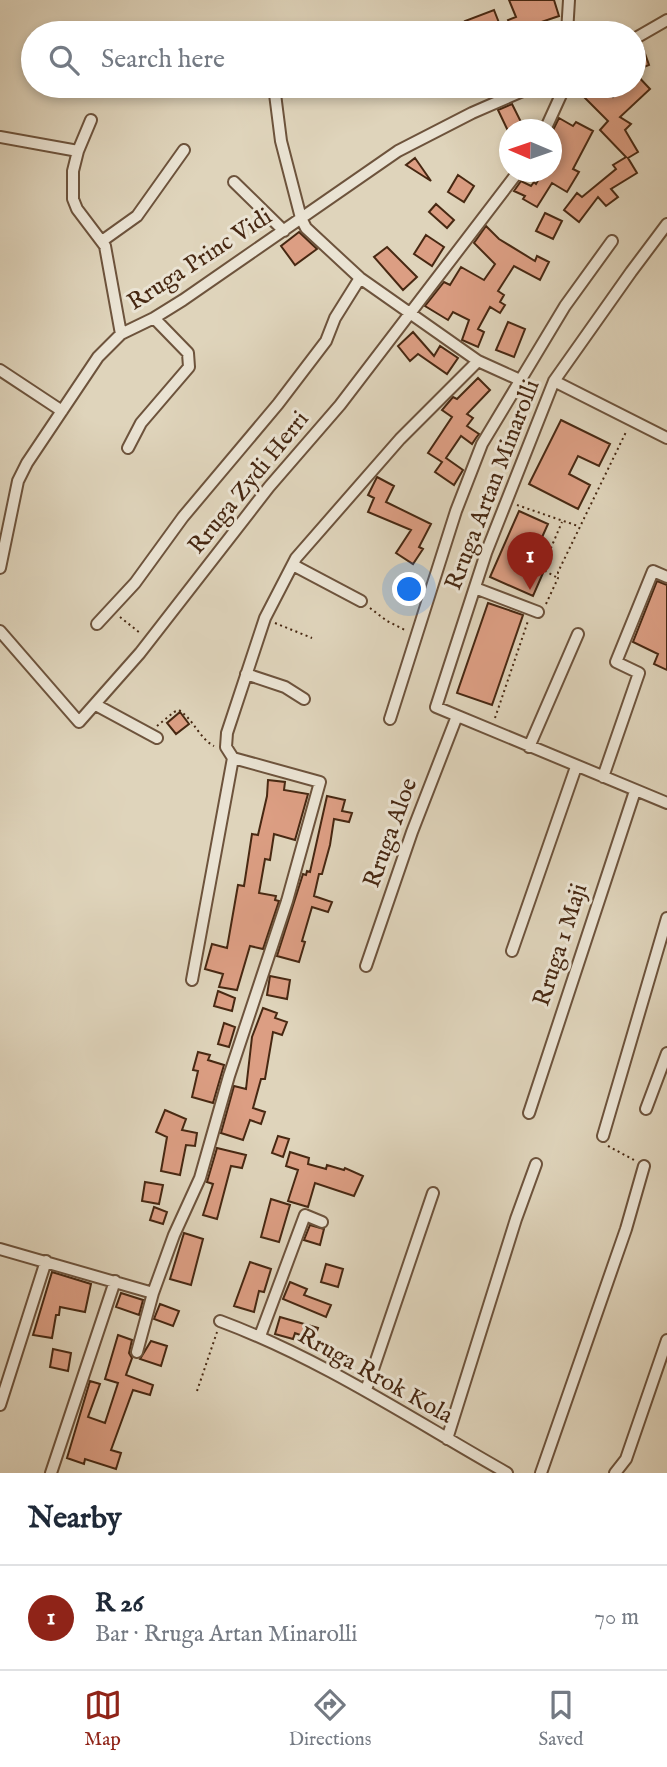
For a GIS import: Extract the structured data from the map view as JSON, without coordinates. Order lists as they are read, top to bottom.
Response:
{
  "streets": {
    "street": [
      "Rruga Princ Vidi",
      "Rruga Zydi Herri",
      "Rruga Artan Minarolli",
      "Rruga Aloe",
      "Rruga 1 Maji",
      "Rruga Rrok Kola"
    ]
  },
  "crossings": [
    ["Rruga Artan Minarolli", "Rruga Aloe"]
  ],
  "north": "left",
  "page": {
    "search": "Search here",
    "pins": "1",
    "heading": "Nearby",
    "list": [
      {
        "mark": "1",
        "name": "R 26",
        "note": "Bar · Rruga Artan Minarolli",
        "value": "70 m"
      }
    ],
    "nav": ["Map", "Directions", "Saved"]
  }
}
